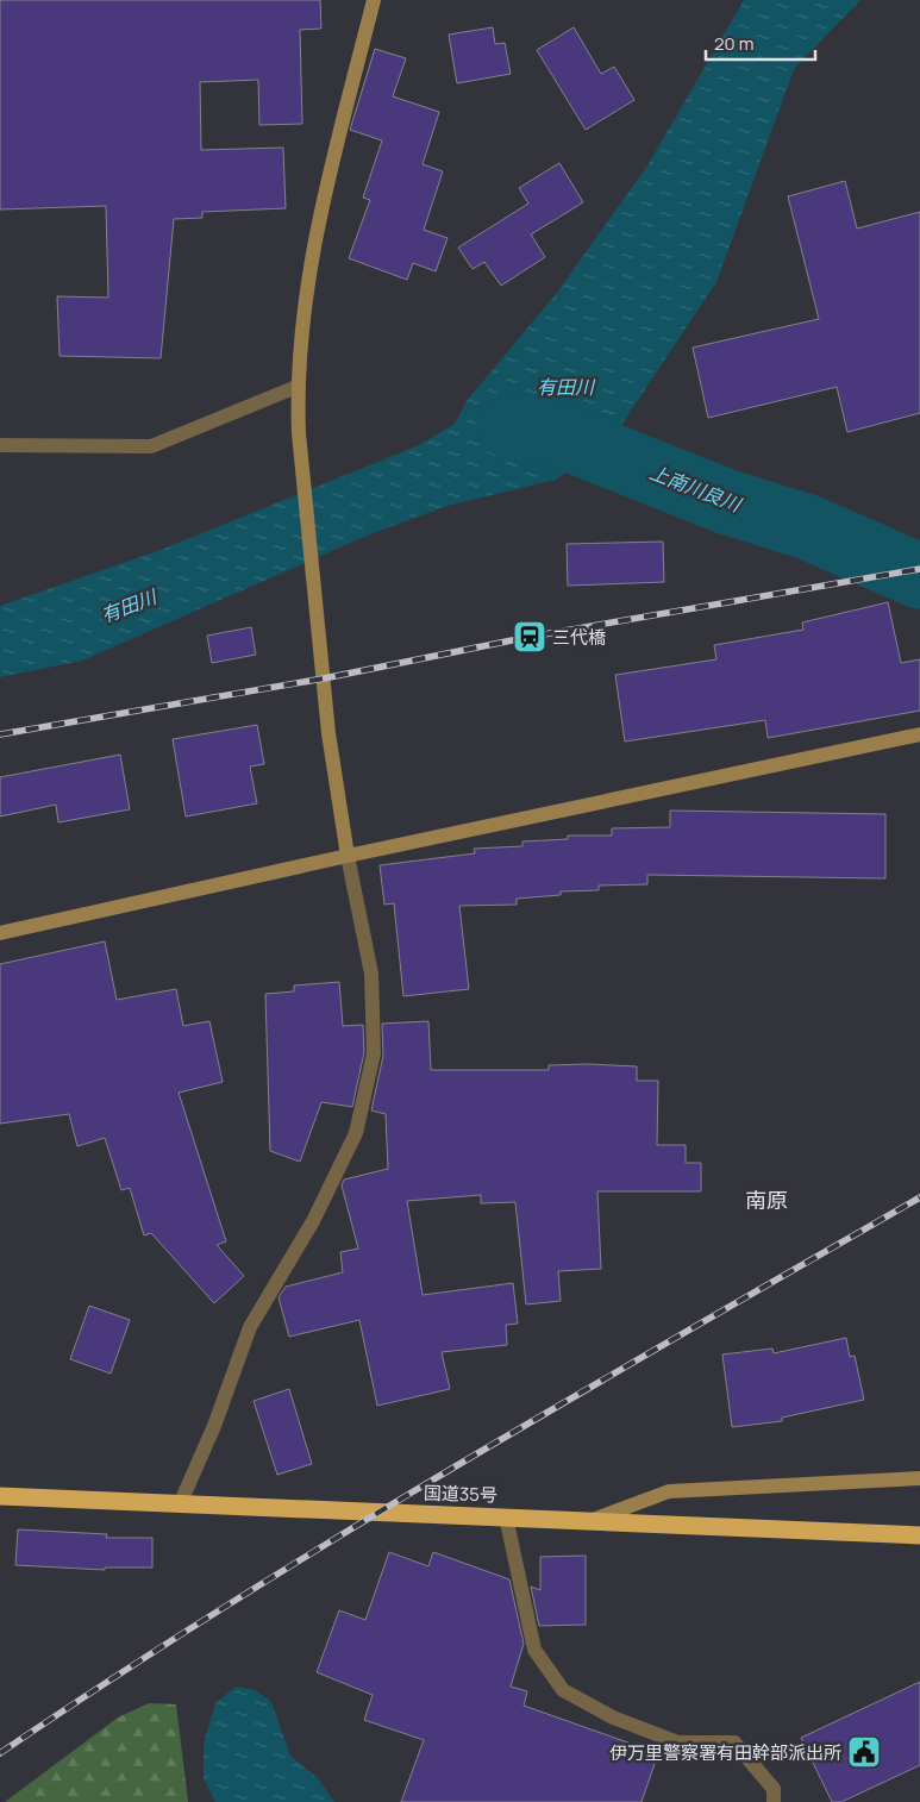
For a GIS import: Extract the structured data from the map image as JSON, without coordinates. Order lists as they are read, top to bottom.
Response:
{
  "streets": {
    "highway": ["国道35号"]
  },
  "districts": ["南原"],
  "water": ["有田川", "上南川良川"],
  "places": {
    "station": ["三代橋"],
    "public building": ["伊万里警察署有田幹部派出所"]
  },
  "scale_bar": "20 m"
}
